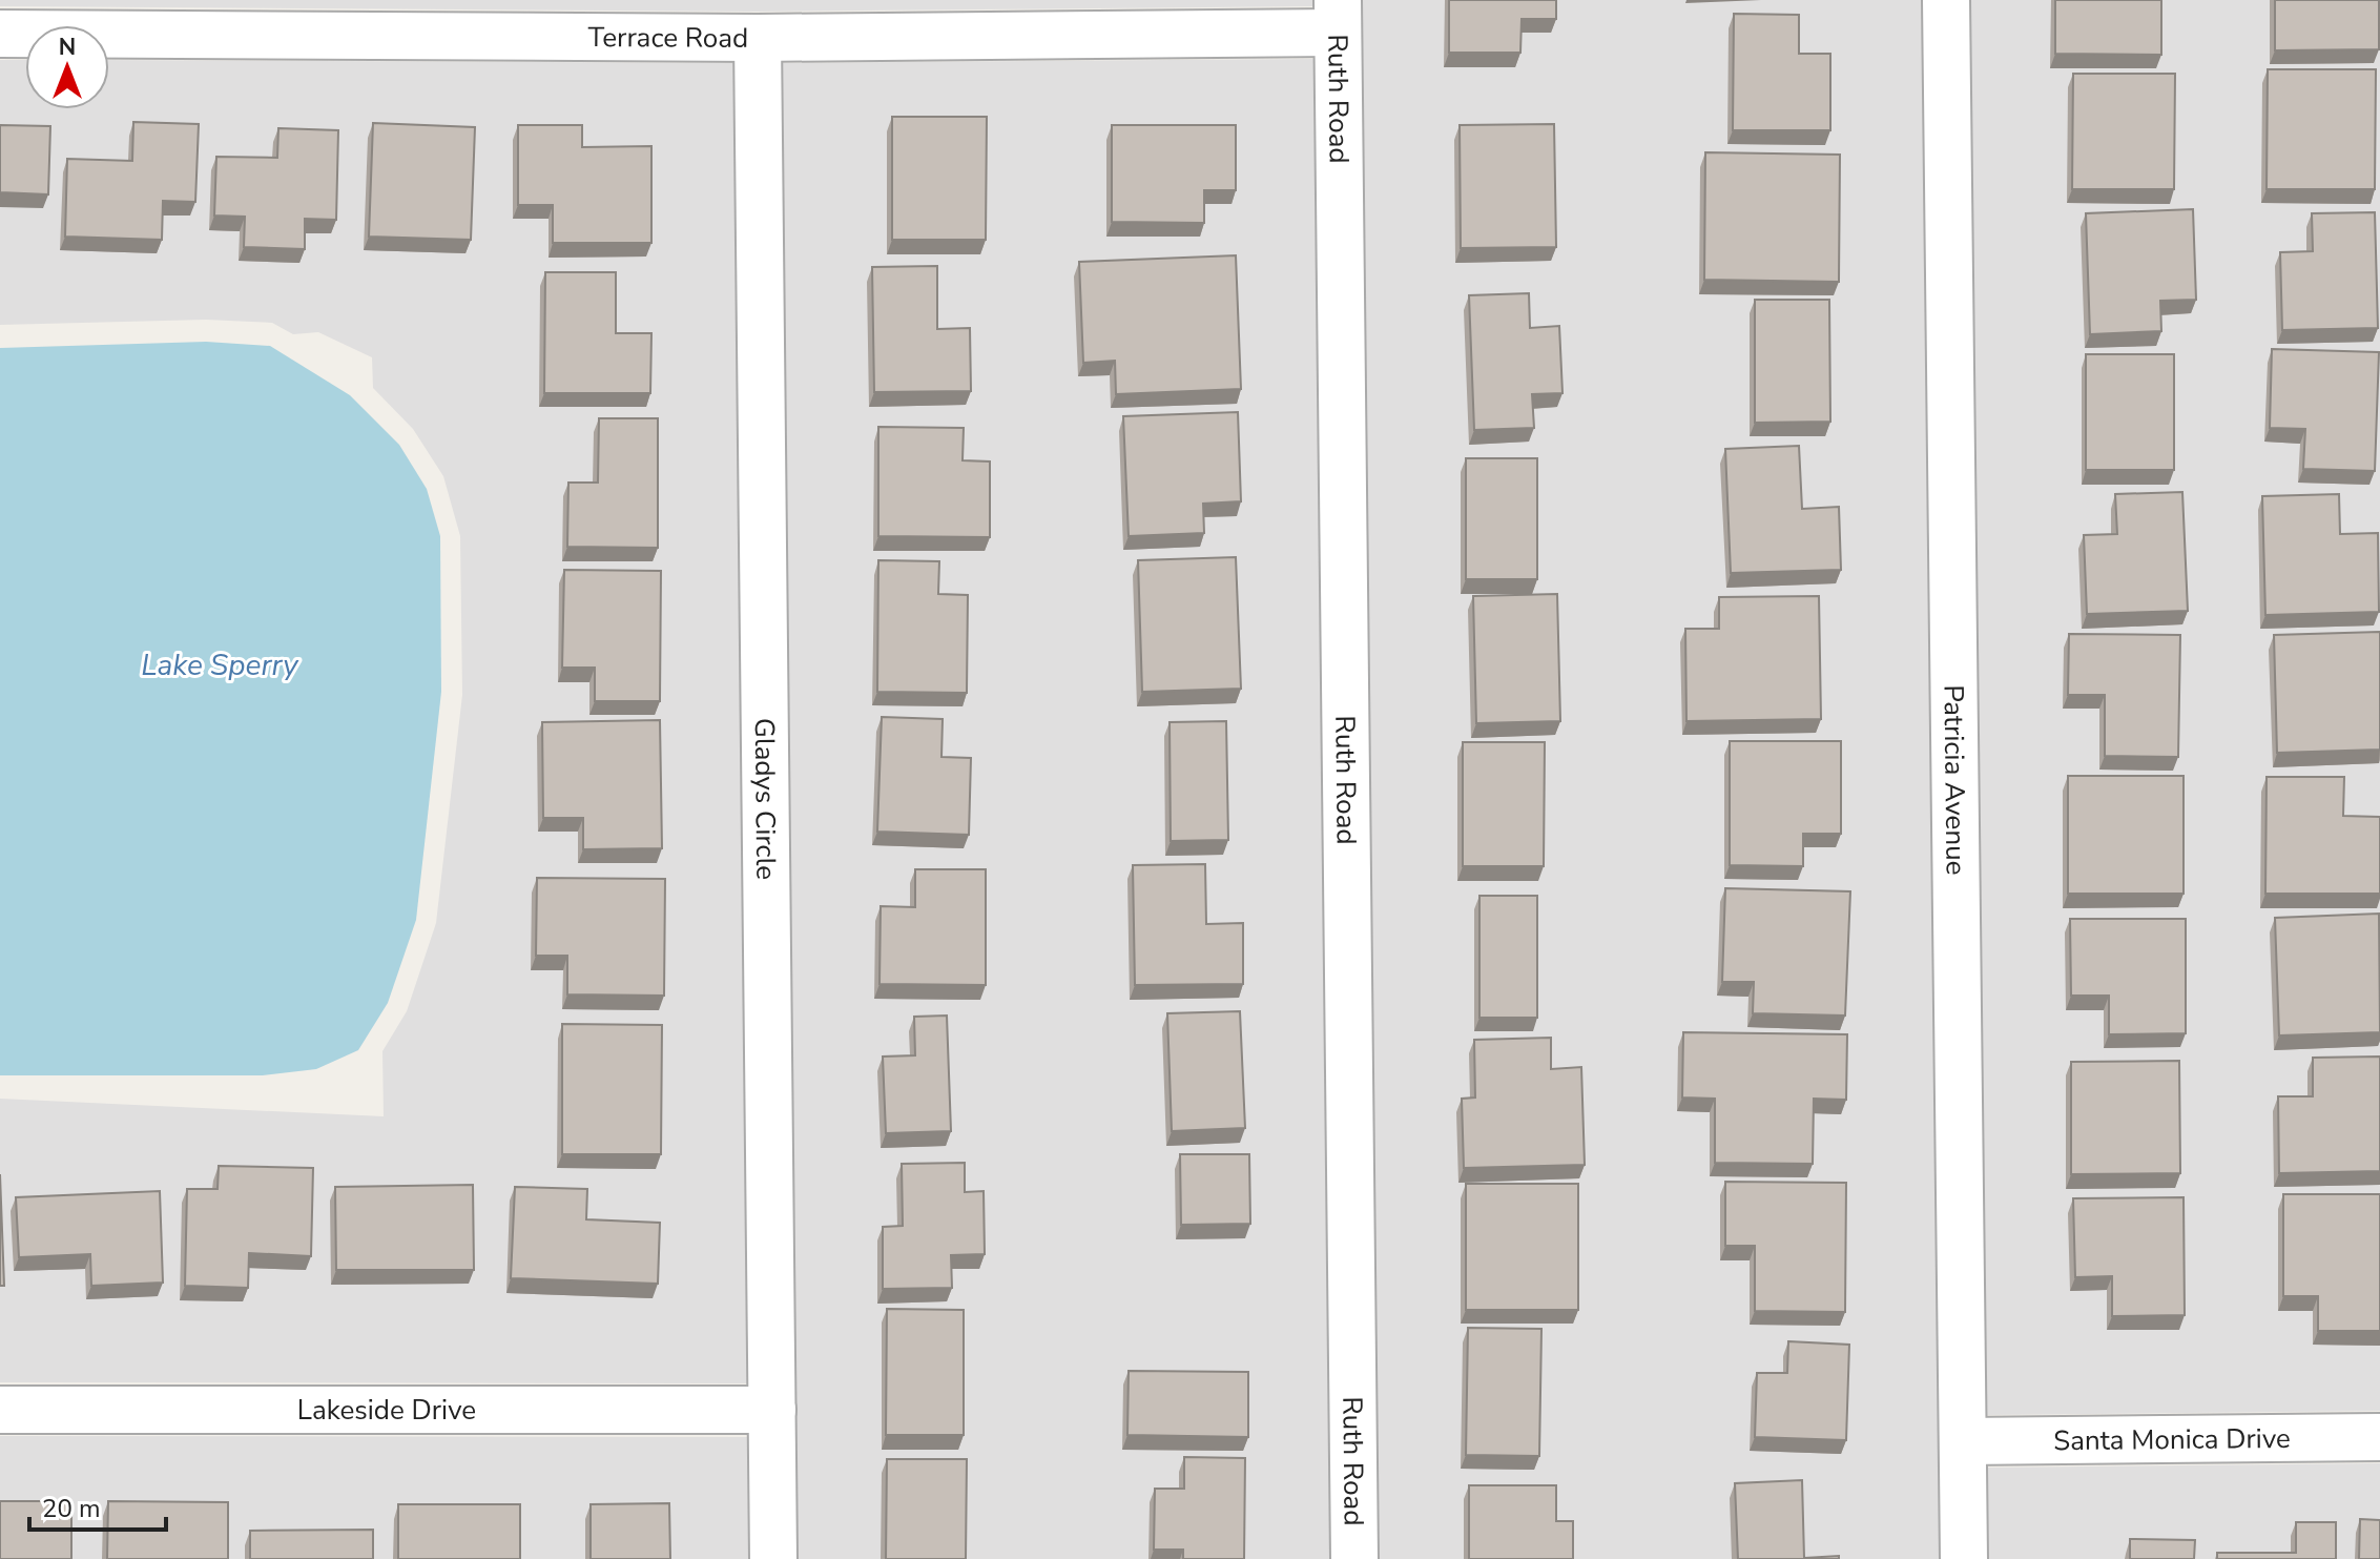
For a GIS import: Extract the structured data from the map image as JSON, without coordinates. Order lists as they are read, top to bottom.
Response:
{
  "streets": {
    "street": [
      "Terrace Road",
      "Ruth Road",
      "Patricia Avenue",
      "Gladys Circle",
      "Lakeside Drive",
      "Santa Monica Drive"
    ]
  },
  "crossings": [
    ["Terrace Road", "Ruth Road"],
    ["Terrace Road", "Gladys Circle"],
    ["Patricia Avenue", "Santa Monica Drive"],
    ["Gladys Circle", "Lakeside Drive"]
  ],
  "water": ["Lake Sperry"],
  "scale_bar": "20 m",
  "north": "top"
}
